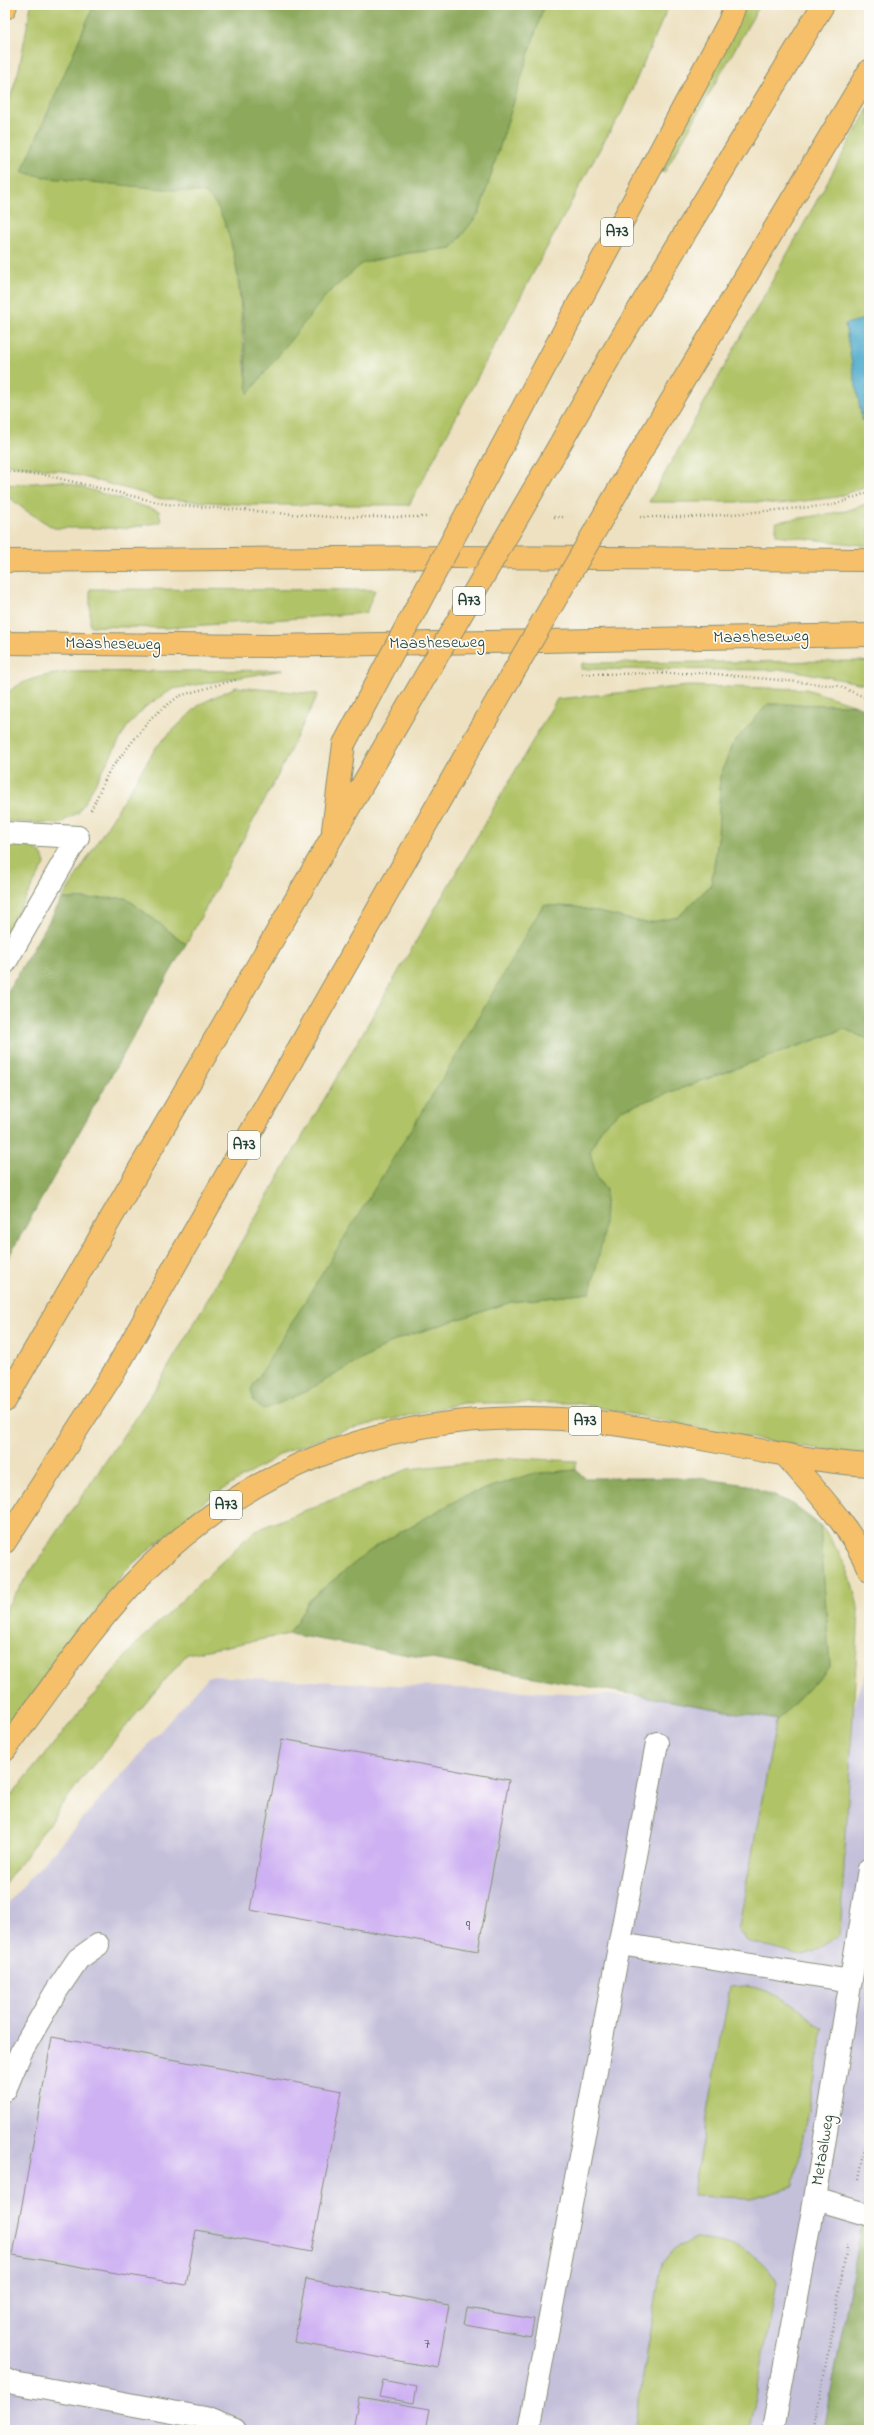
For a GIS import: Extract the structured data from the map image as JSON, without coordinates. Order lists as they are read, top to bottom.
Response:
{
  "streets": {
    "main road": ["A73", "Maasheseweg"],
    "street": ["Metaalweg"]
  },
  "house_numbers": ["9", "7"]
}
